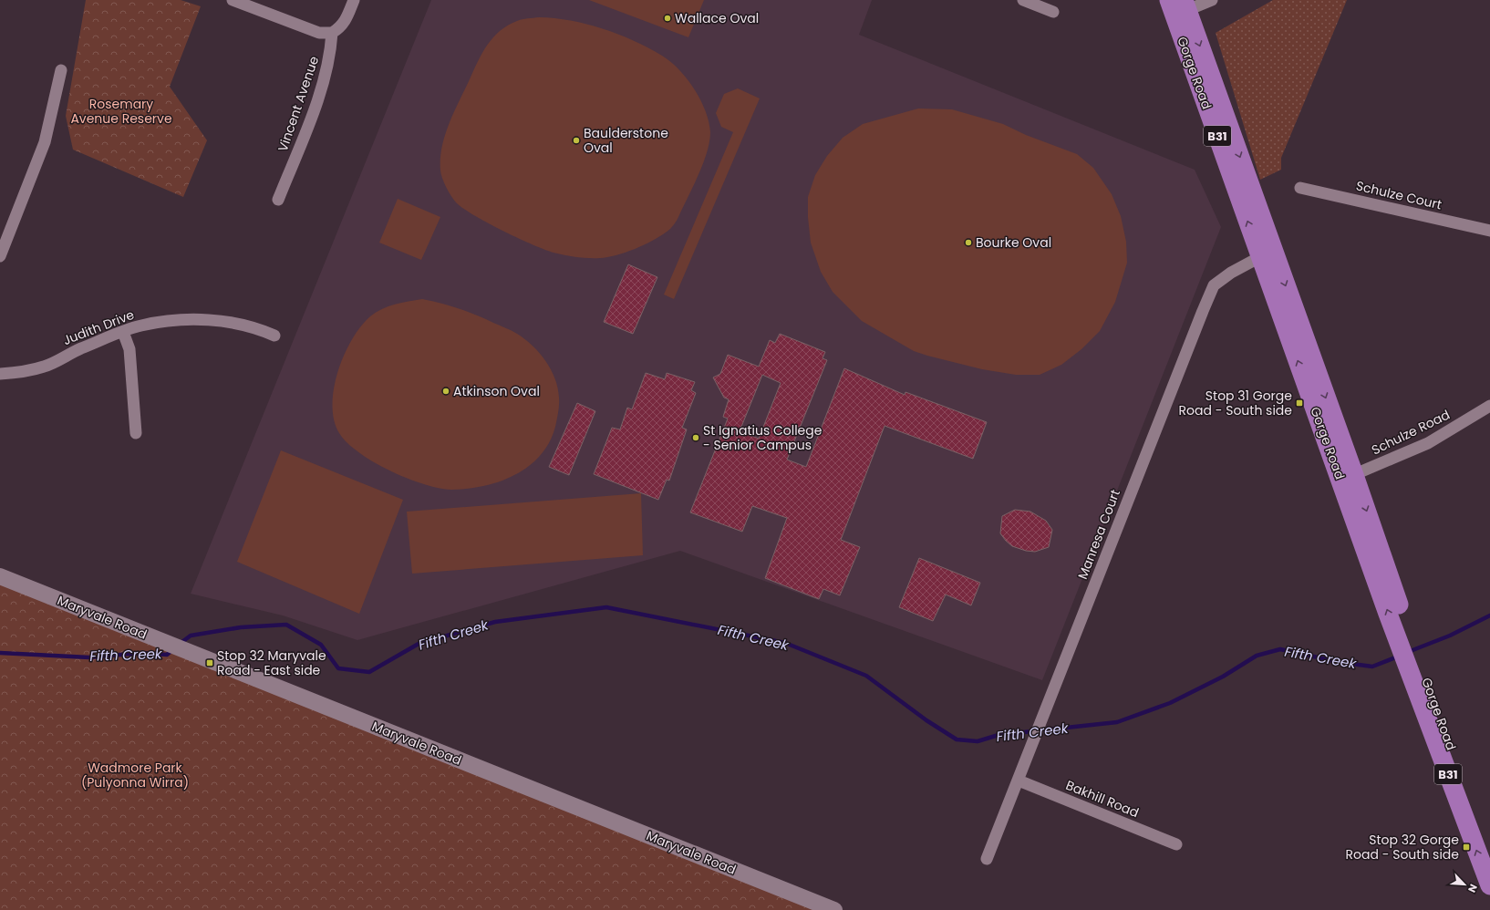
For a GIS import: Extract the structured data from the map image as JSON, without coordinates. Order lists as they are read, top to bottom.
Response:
{
  "streets": {
    "main road": ["Gorge Road", "B31", "Maryvale Road"],
    "street": [
      "Vincent Avenue",
      "Schulze Court",
      "Judith Drive",
      "Schulze Road",
      "Manresa Court",
      "Bakhill Road"
    ]
  },
  "crossings": [
    ["Gorge Road", "Schulze Road"],
    ["Gorge Road", "Manresa Court"],
    ["Manresa Court", "Bakhill Road"]
  ],
  "water": ["Fifth Creek"],
  "parks": ["Rosemary Avenue Reserve", "Wadmore Park (Pulyonna Wirra)"],
  "places": {
    "other": [
      "Wallace Oval",
      "Baulderstone Oval",
      "Bourke Oval",
      "Atkinson Oval",
      "St Ignatius College - Senior Campus"
    ],
    "transit": ["Stop 31 Gorge Road - South side", "Stop 32 Maryvale Road - East side", "Stop 32 Gorge Road - South side"]
  },
  "north": "bottom right"
}
